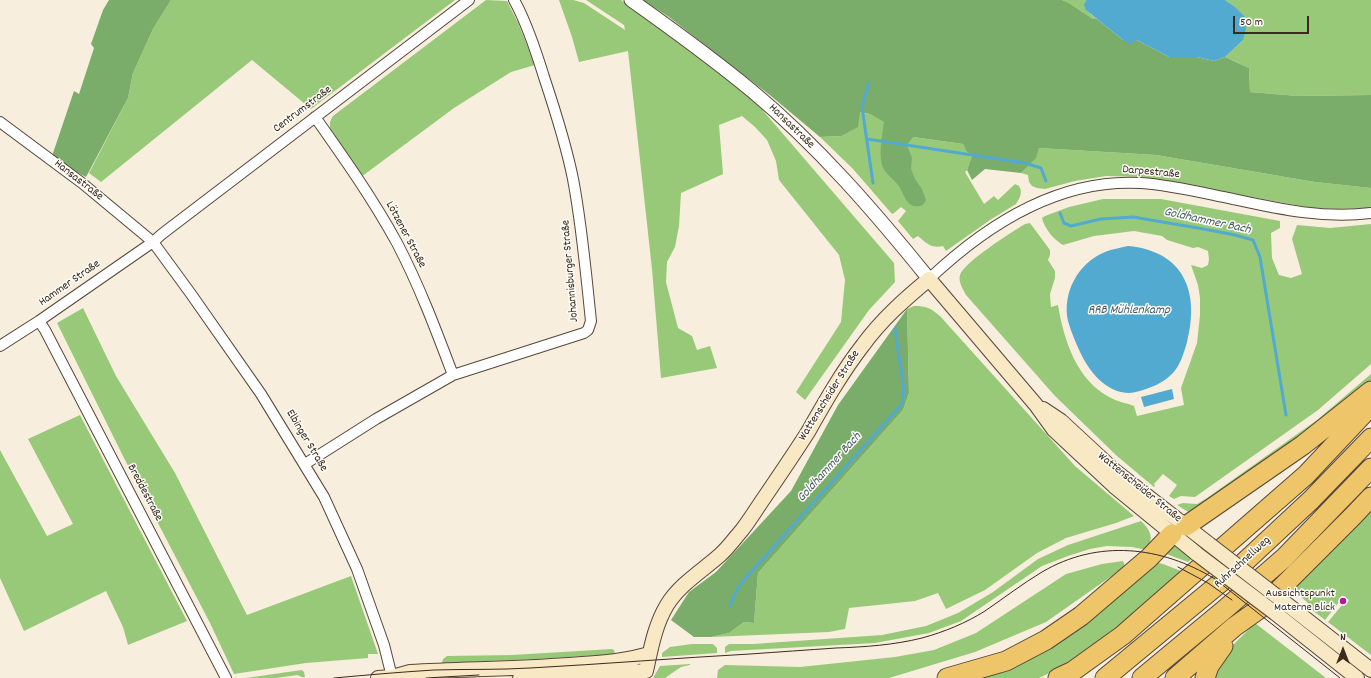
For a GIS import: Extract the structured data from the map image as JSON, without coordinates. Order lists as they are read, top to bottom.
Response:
{
  "streets": {
    "highway": ["Ruhrschnellweg"],
    "main road": ["Wattenscheider Straße"],
    "street": [
      "Centrumstraße",
      "Hansastraße",
      "Darpestraße",
      "Lötzener Straße",
      "Johannisburger Straße",
      "Hammer Straße",
      "Elbinger Straße",
      "Breddestraße"
    ]
  },
  "crossings": [
    ["Centrumstraße", "Hansastraße"],
    ["Centrumstraße", "Lötzener Straße"],
    ["Centrumstraße", "Hammer Straße"],
    ["Centrumstraße", "Elbinger Straße"],
    ["Hansastraße", "Darpestraße"],
    ["Hansastraße", "Hammer Straße"],
    ["Hansastraße", "Wattenscheider Straße"],
    ["Hansastraße", "Elbinger Straße"],
    ["Darpestraße", "Wattenscheider Straße"],
    ["Lötzener Straße", "Johannisburger Straße"],
    ["Johannisburger Straße", "Elbinger Straße"],
    ["Hammer Straße", "Elbinger Straße"],
    ["Hammer Straße", "Breddestraße"]
  ],
  "water": ["Goldhammer Bach", "RRB Mühlenkamp"],
  "places": ["Aussichtspunkt Materne Blick"],
  "scale_bar": "50 m",
  "north": "top"
}
